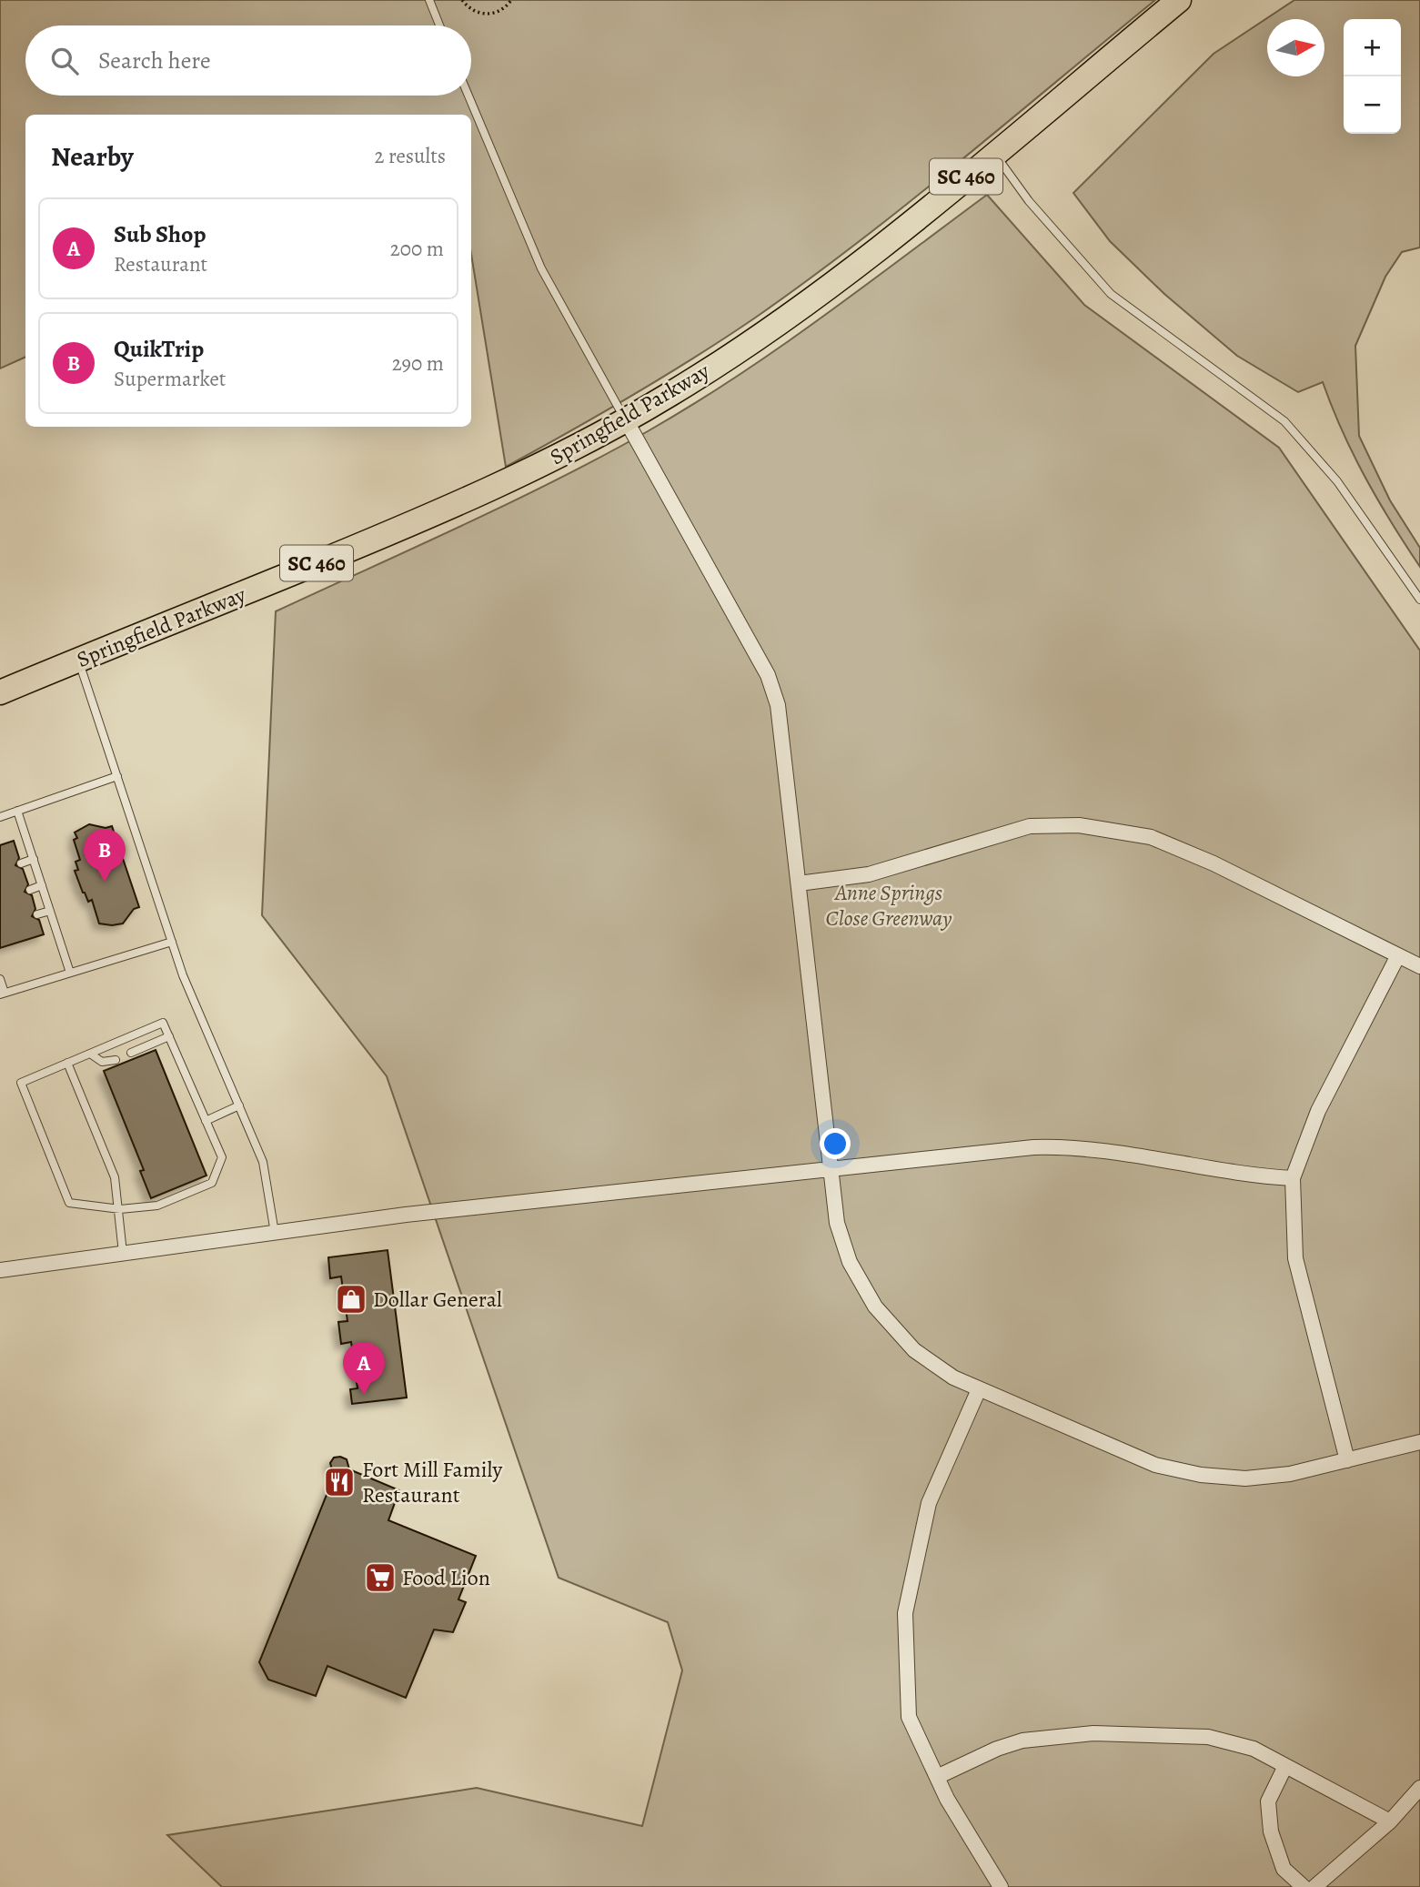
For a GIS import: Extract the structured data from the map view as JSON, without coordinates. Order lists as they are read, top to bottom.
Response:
{
  "streets": {
    "main road": ["SC 460", "Springfield Parkway"]
  },
  "parks": ["Anne Springs Close Greenway"],
  "places": {
    "shop": ["Dollar General"],
    "restaurant": ["Fort Mill Family Restaurant"],
    "supermarket": ["Food Lion"]
  },
  "north": "right",
  "page": {
    "map_buttons": ["+", "−"],
    "search": "Search here",
    "heading": ["Nearby", "2 results"],
    "list": [
      {
        "mark": "A",
        "name": "Sub Shop",
        "note": "Restaurant",
        "value": "200 m"
      },
      {
        "mark": "B",
        "name": "QuikTrip",
        "note": "Supermarket",
        "value": "290 m"
      }
    ],
    "pins": ["B", "A"]
  }
}
